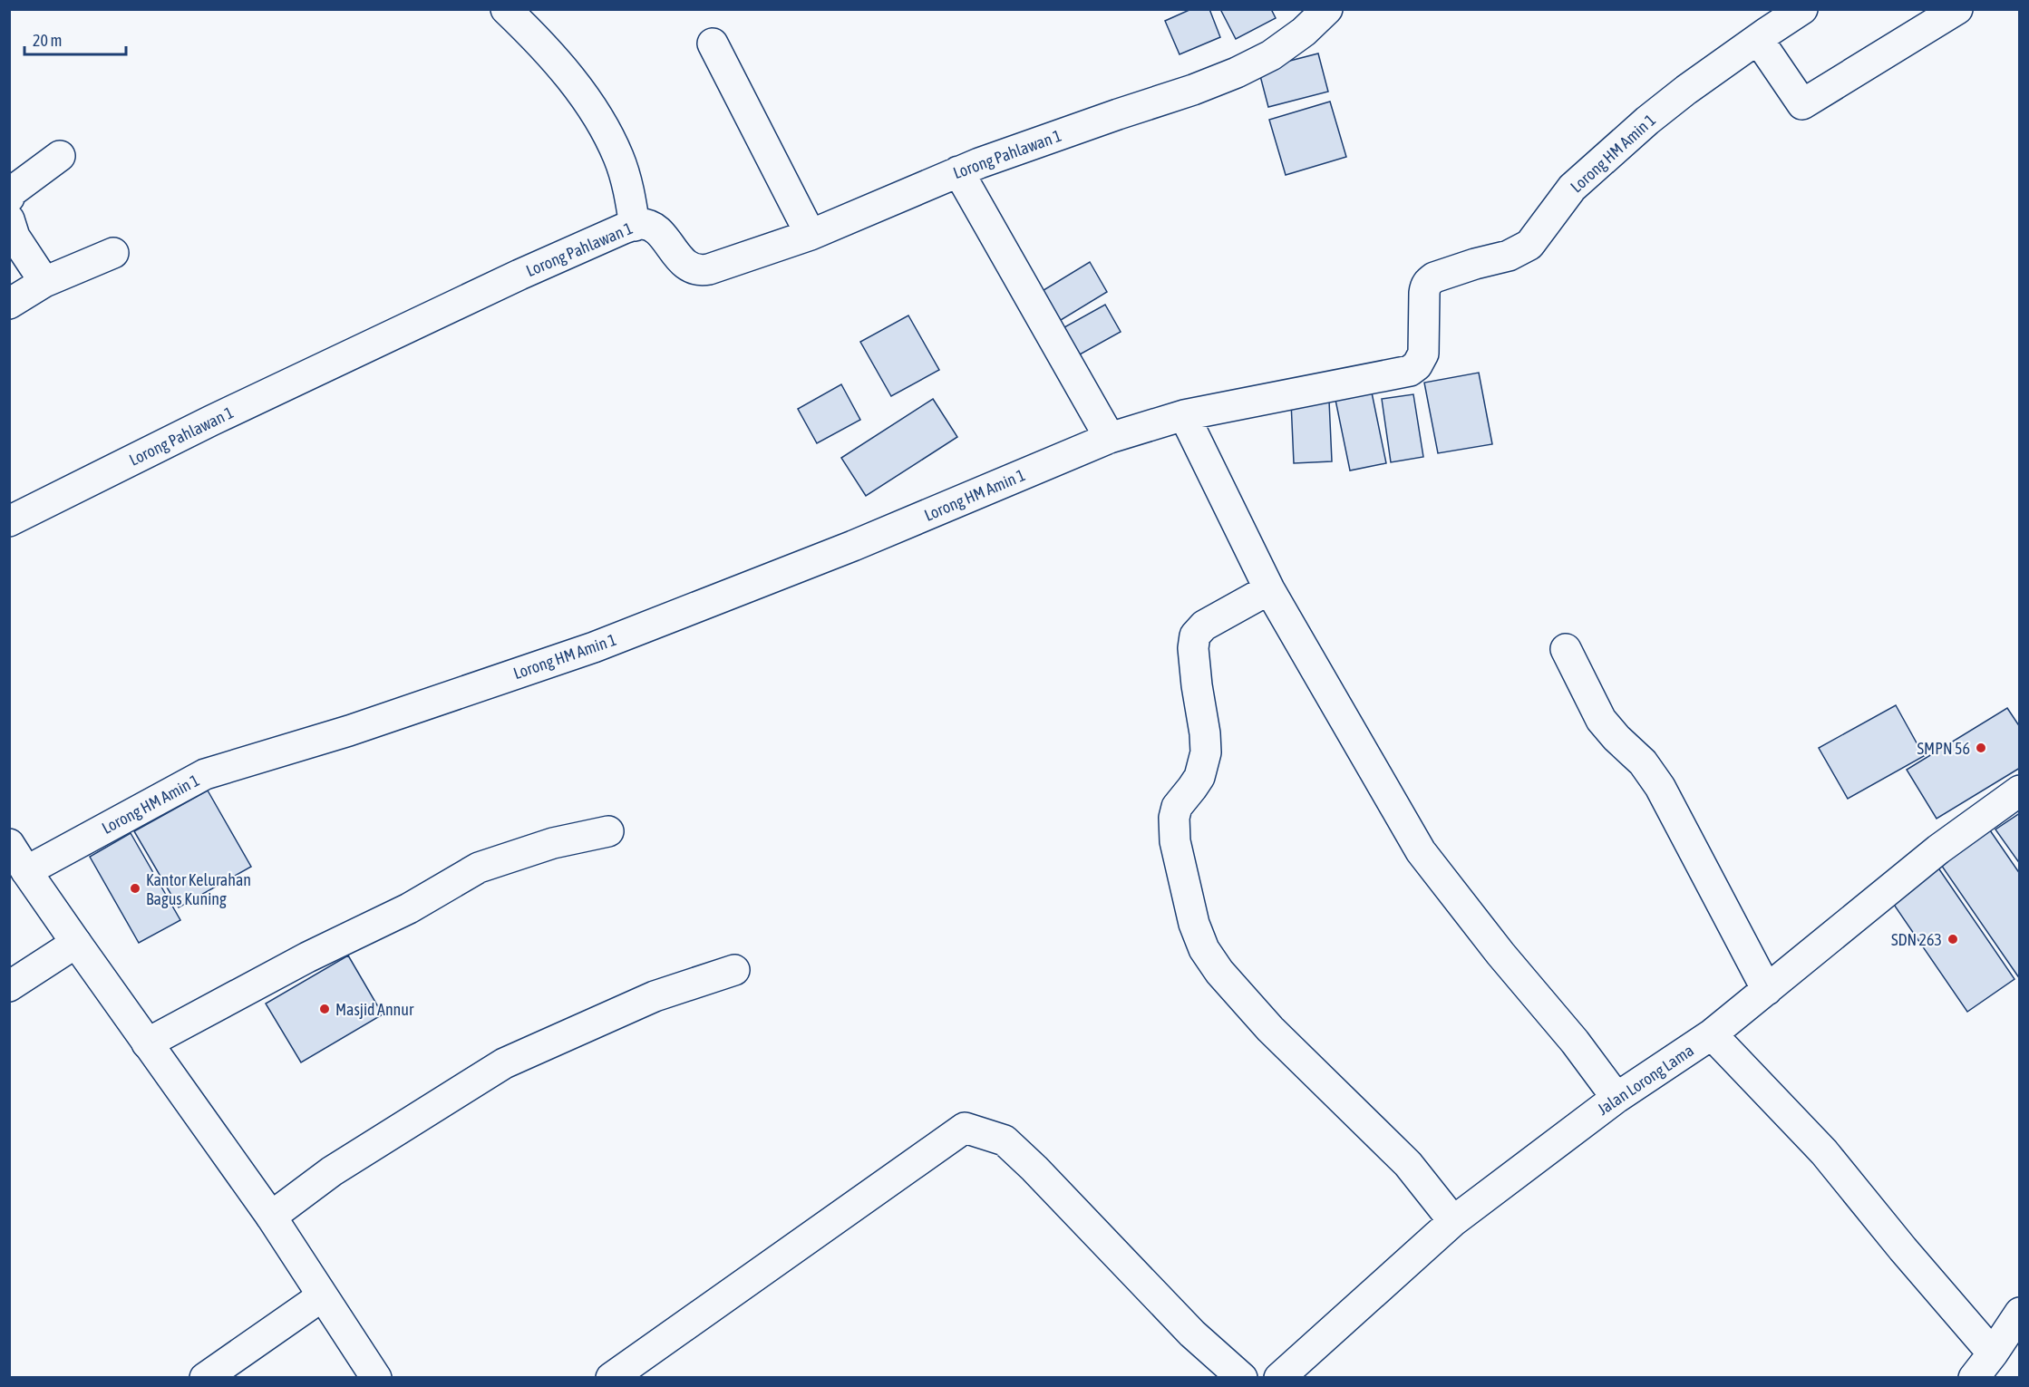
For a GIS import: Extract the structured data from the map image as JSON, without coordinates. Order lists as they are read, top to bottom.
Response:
{
  "streets": {
    "street": ["Lorong HM Amin 1", "Lorong Pahlawan 1", "Jalan Lorong Lama"]
  },
  "places": [
    "SMPN 56",
    "Kantor Kelurahan Bagus Kuning",
    "SDN 263",
    "Masjid Annur"
  ],
  "scale_bar": "20 m"
}
